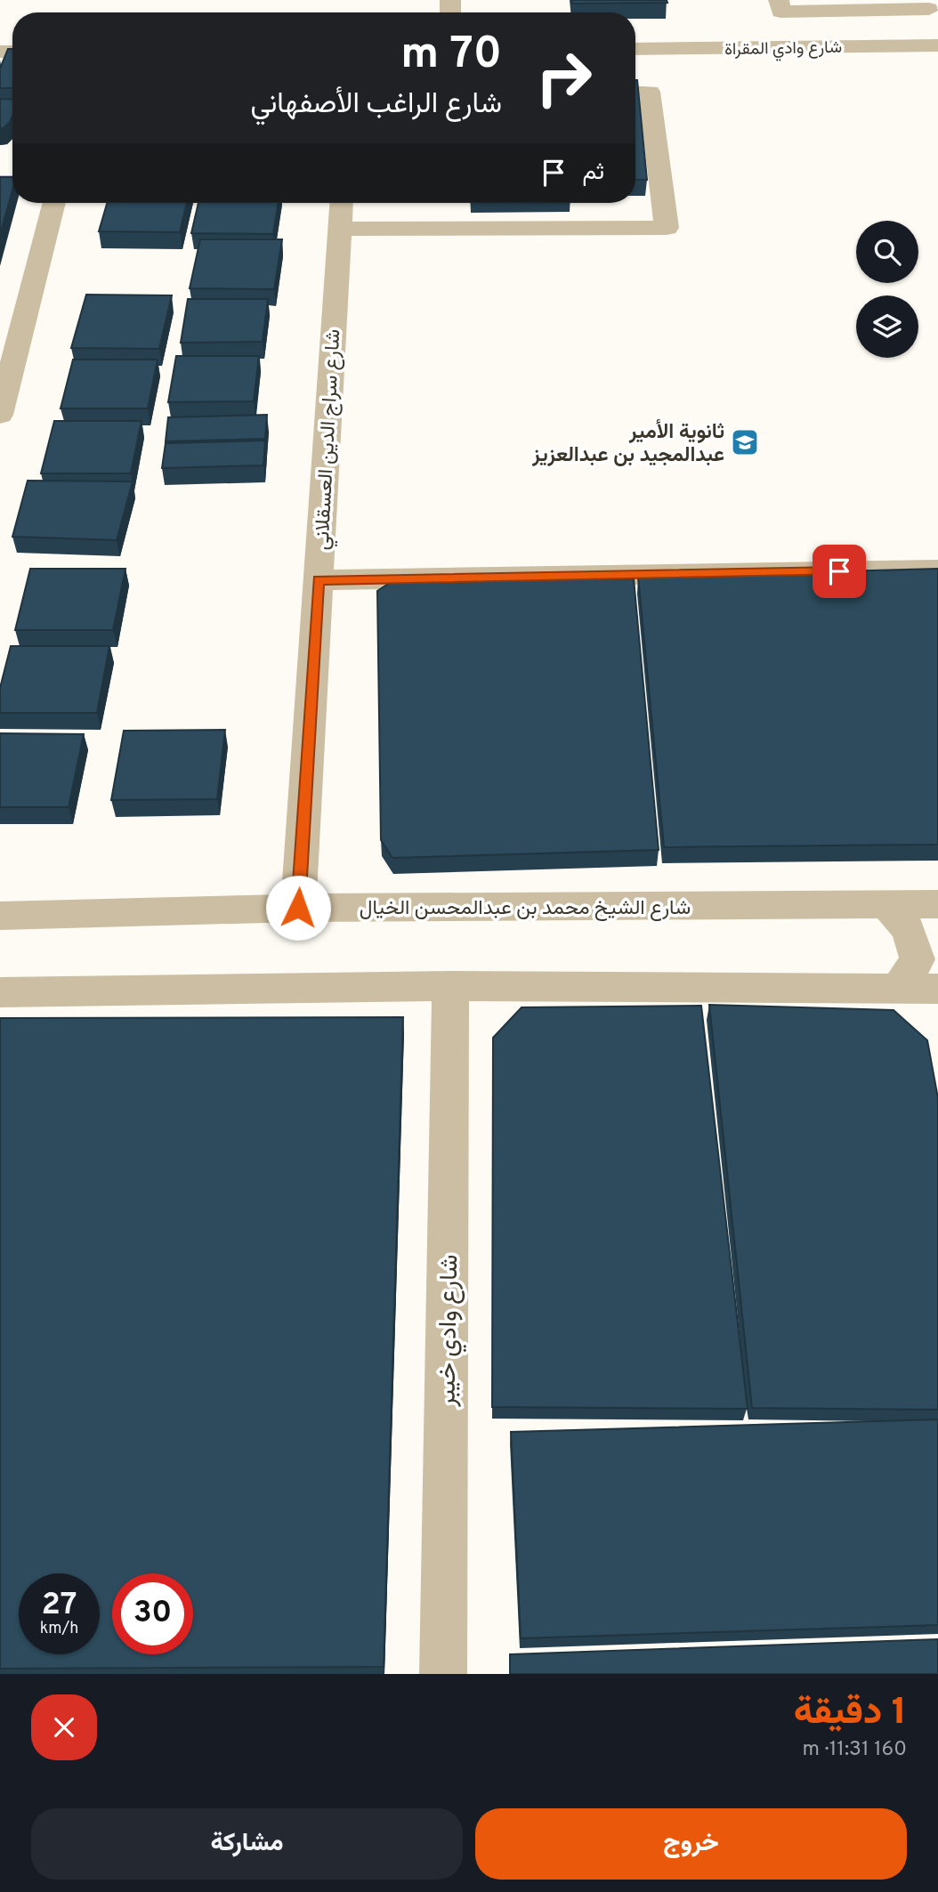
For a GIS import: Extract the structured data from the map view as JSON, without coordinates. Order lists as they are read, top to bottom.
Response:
{
  "streets": {
    "street": [
      "شارع وادي المقراة",
      "شارع سراج الدين العسقلاني",
      "شارع الشيخ محمد بن عبدالمحسن الخيال",
      "شارع وادي خيبر"
    ]
  },
  "crossings": [
    ["شارع سراج الدين العسقلاني", "شارع الشيخ محمد بن عبدالمحسن الخيال"]
  ],
  "places": {
    "school or university": ["ثانوية الأمير عبدالمجيد بن عبدالعزيز"]
  },
  "page": {
    "turn": ["70 m", "شارع الراغب الأصفهاني"],
    "then": "ثم",
    "speed": "27 km/h",
    "limit": "30",
    "heading": ["1 دقيقة", "160 m · 11:31"],
    "buttons": ["خروج", "مشاركة"]
  }
}
